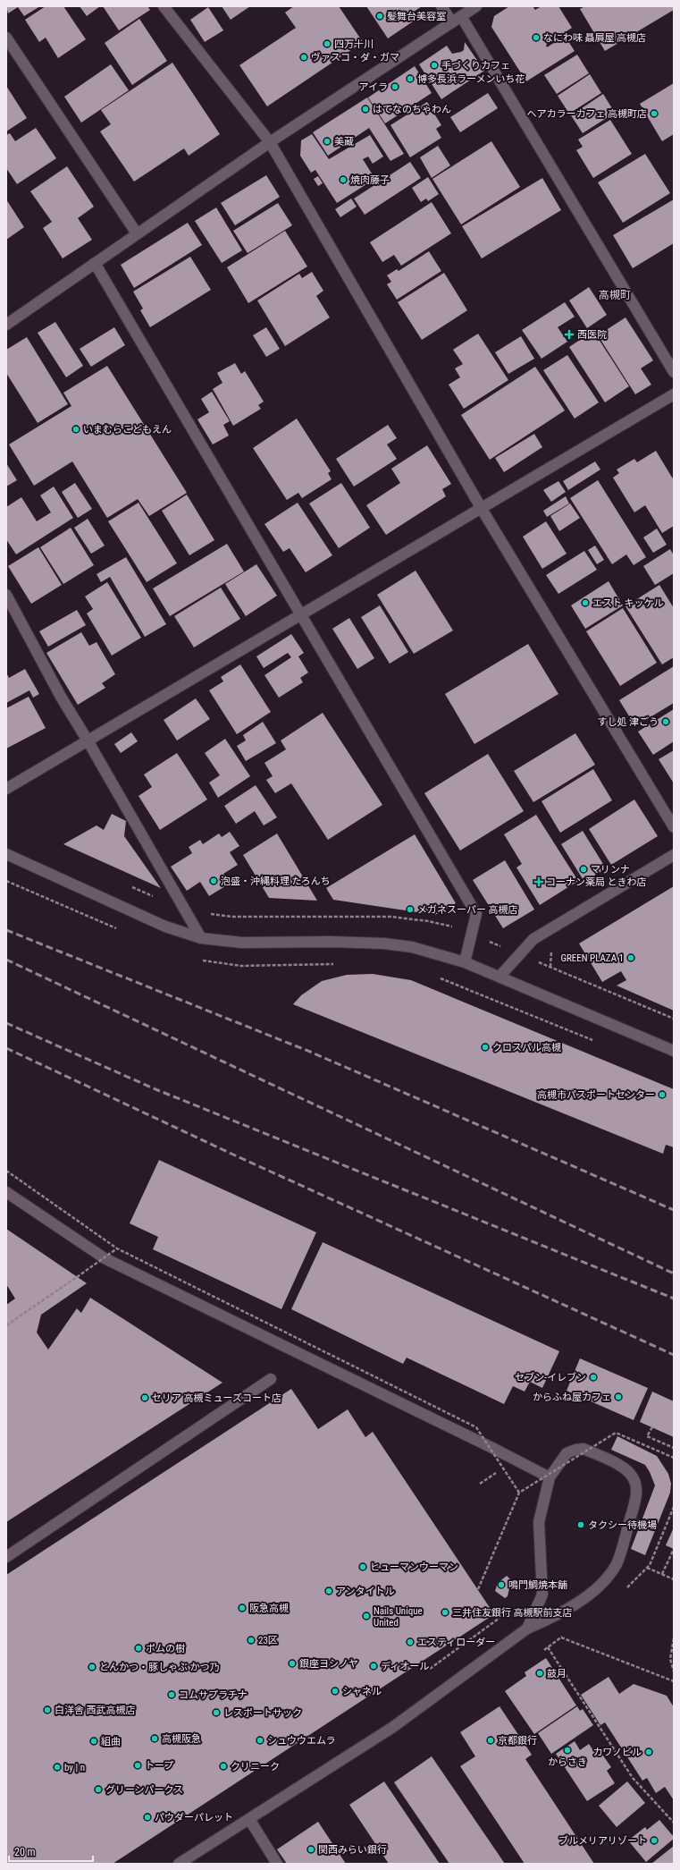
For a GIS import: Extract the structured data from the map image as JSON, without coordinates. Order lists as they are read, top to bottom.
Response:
{
  "districts": ["高槻町"],
  "places": {
    "other": [
      "髪舞台美容室",
      "なにわ味 贔屓屋 高槻店",
      "四万十川",
      "ヴァスコ・ダ・ガマ",
      "手づくりカフェ",
      "博多長浜ラーメンいち花",
      "アイラ",
      "はてなのちゃわん",
      "ヘアカラーカフェ 高槻町店",
      "美蔵",
      "焼肉藤子",
      "いまむらこどもえん",
      "エスト キッケル",
      "すし処 津ごう",
      "マリンナ",
      "泡盛・沖縄料理 たろんち",
      "メガネスーパー 高槻店",
      "GREEN PLAZA 1",
      "クロスパル高槻",
      "高槻市パスポートセンター",
      "セブン-イレブン",
      "からふね屋カフェ",
      "セリア 高槻ミューズコート店",
      "タクシー待機場",
      "ヒューマンウーマン",
      "鳴門鯛焼本舗",
      "アンタイトル",
      "阪急高槻",
      "三井住友銀行 高槻駅前支店",
      "Nails Unique United",
      "23区",
      "エスティローダー",
      "ポムの樹",
      "銀座ヨシノヤ",
      "ディオール",
      "とんかつ・豚しゃぶ かつ乃",
      "鼓月",
      "シャネル",
      "コムサプラチナ",
      "白洋舎 西武高槻店",
      "レスポートサック",
      "高槻阪急",
      "シュウウエムラ",
      "京都銀行",
      "組曲",
      "からさき",
      "カワノビル",
      "トープ",
      "クリニーク",
      "by | n",
      "グリーンパークス",
      "パウダーパレット",
      "ブルメリアリゾート",
      "関西みらい銀行"
    ],
    "health": ["西医院", "コーナン薬局 ときわ店"]
  },
  "scale_bar": "20 m"
}
